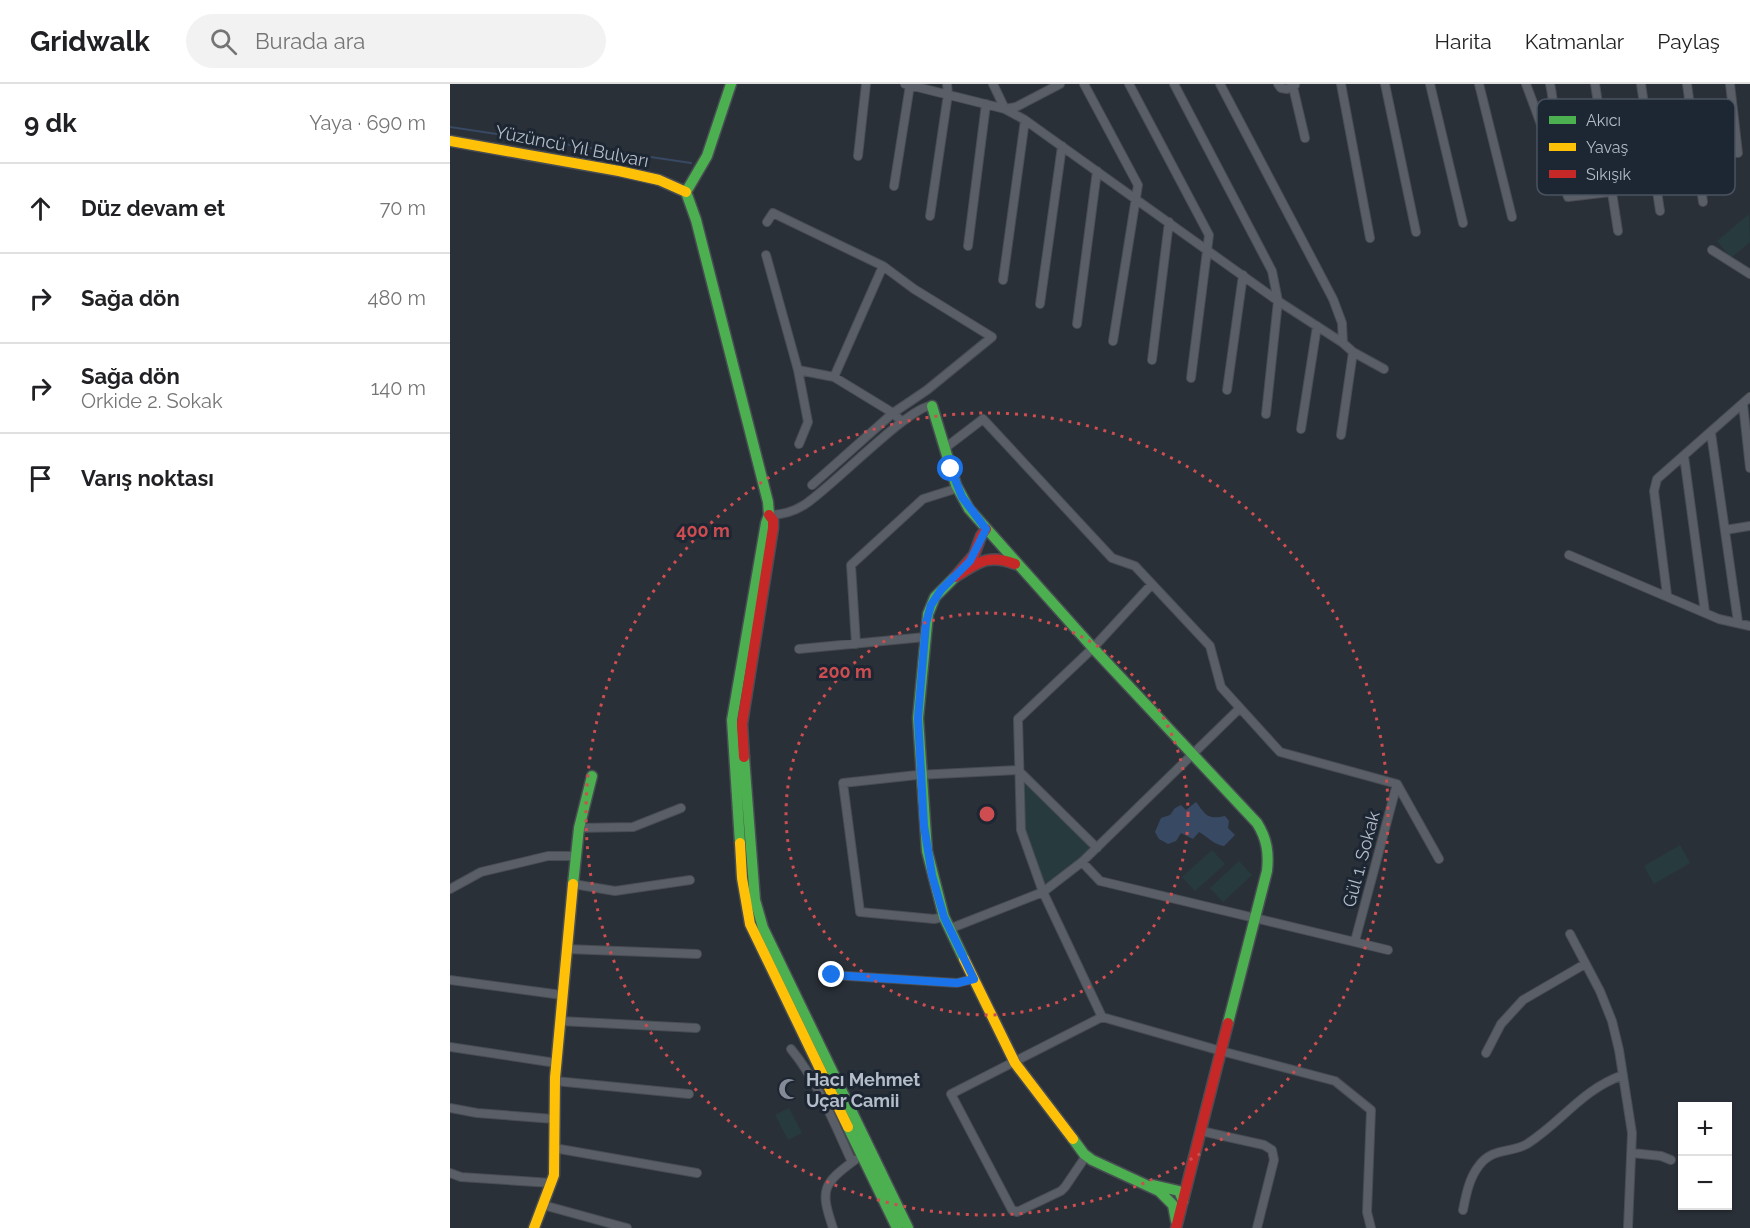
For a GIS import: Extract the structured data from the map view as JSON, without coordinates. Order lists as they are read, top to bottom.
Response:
{
  "streets": {
    "street": ["Yüzüncü Yıl Bulvarı", "Gül 1. Sokak"]
  },
  "places": {
    "mosque": ["Hacı Mehmet Uçar Camii"]
  },
  "legend": ["Akıcı", "Yavaş", "Sıkışık"],
  "page": {
    "header": "Gridwalk",
    "search": "Burada ara",
    "nav": ["Harita", "Katmanlar", "Paylaş"],
    "heading": ["9 dk", "Yaya · 690 m"],
    "list": [
      ["Düz devam et", "70 m"],
      ["Sağa dön", "480 m"],
      ["Sağa dön", "Orkide 2. Sokak", "140 m"],
      "Varış noktası"
    ],
    "map_buttons": ["+", "−"]
  },
  "rings": ["400 m", "200 m"]
}
